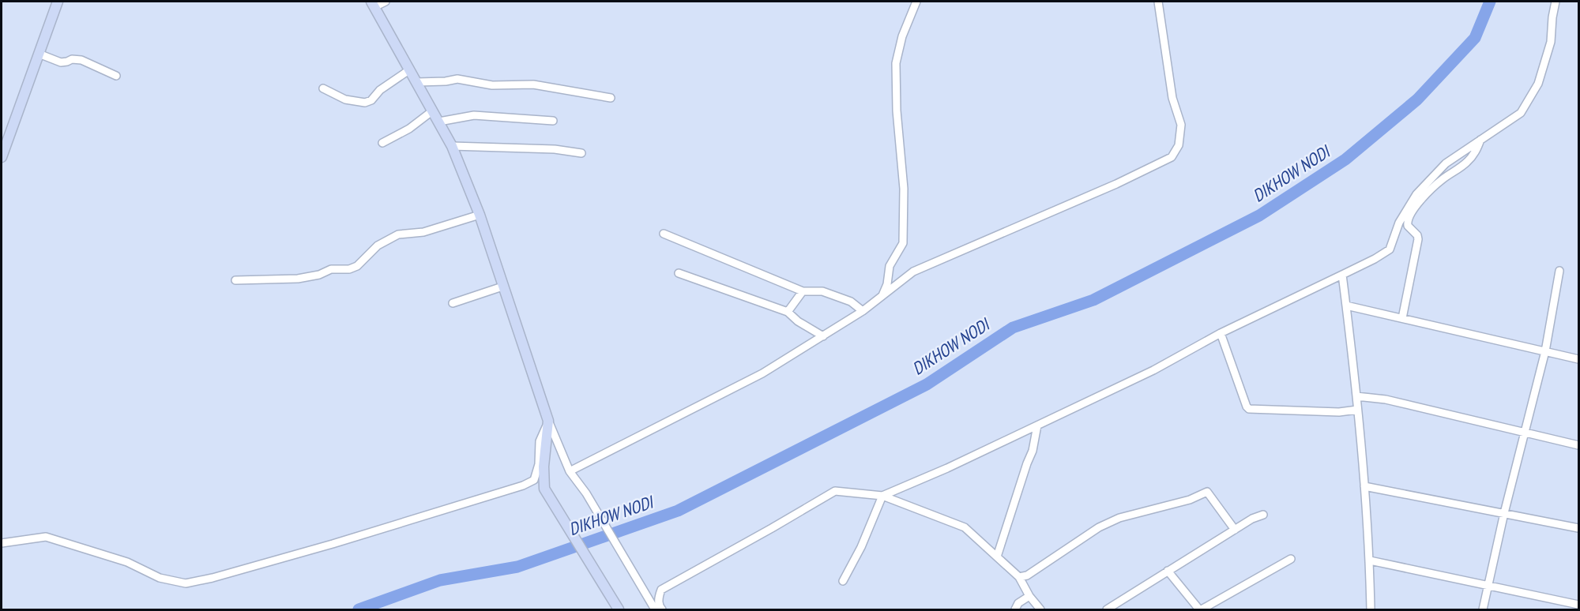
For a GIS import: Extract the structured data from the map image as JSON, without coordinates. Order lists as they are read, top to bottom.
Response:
{
  "water": ["DIKHOW NODI"]
}
